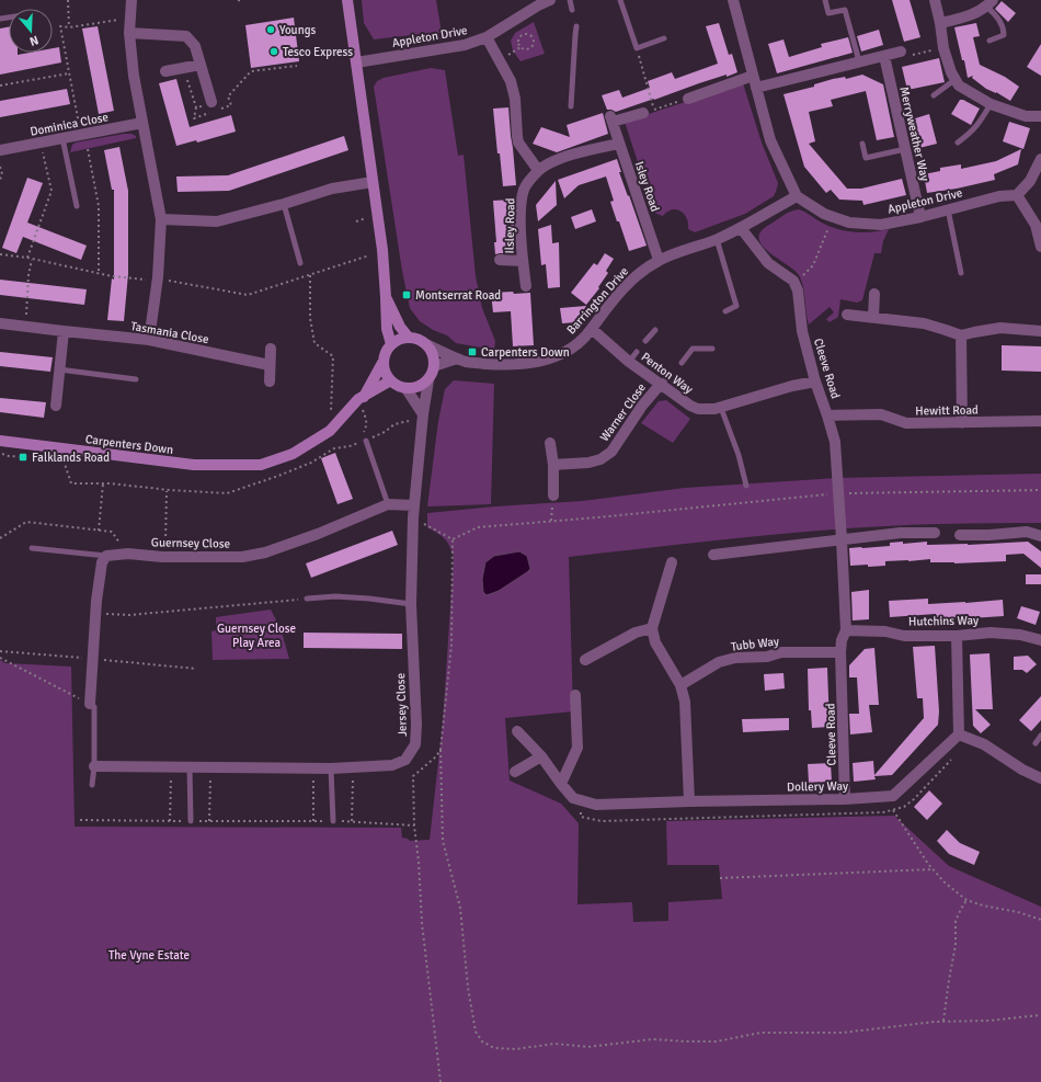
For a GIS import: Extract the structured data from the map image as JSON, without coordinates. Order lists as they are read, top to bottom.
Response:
{
  "streets": {
    "street": [
      "Appleton Drive",
      "Dominica Close",
      "Merryweather Way",
      "Isley Road",
      "Ilsley Road",
      "Barrington Drive",
      "Tasmania Close",
      "Cleeve Road",
      "Penton Way",
      "Hewitt Road",
      "Warner Close",
      "Carpenters Down",
      "Guernsey Close",
      "Hutchins Way",
      "Tubb Way",
      "Jersey Close",
      "Dollery Way"
    ]
  },
  "crossings": [
    ["Appleton Drive", "Merryweather Way"],
    ["Appleton Drive", "Barrington Drive"],
    ["Isley Road", "Ilsley Road"],
    ["Isley Road", "Barrington Drive"],
    ["Barrington Drive", "Penton Way"],
    ["Barrington Drive", "Jersey Close"],
    ["Cleeve Road", "Penton Way"],
    ["Cleeve Road", "Hewitt Road"],
    ["Cleeve Road", "Hutchins Way"],
    ["Cleeve Road", "Tubb Way"],
    ["Cleeve Road", "Dollery Way"],
    ["Penton Way", "Warner Close"],
    ["Guernsey Close", "Jersey Close"]
  ],
  "parks": ["Guernsey Close Play Area", "The Vyne Estate"],
  "places": {
    "other": ["Youngs", "Tesco Express"],
    "transit": ["Montserrat Road", "Carpenters Down", "Falklands Road"]
  },
  "north": "bottom"
}
